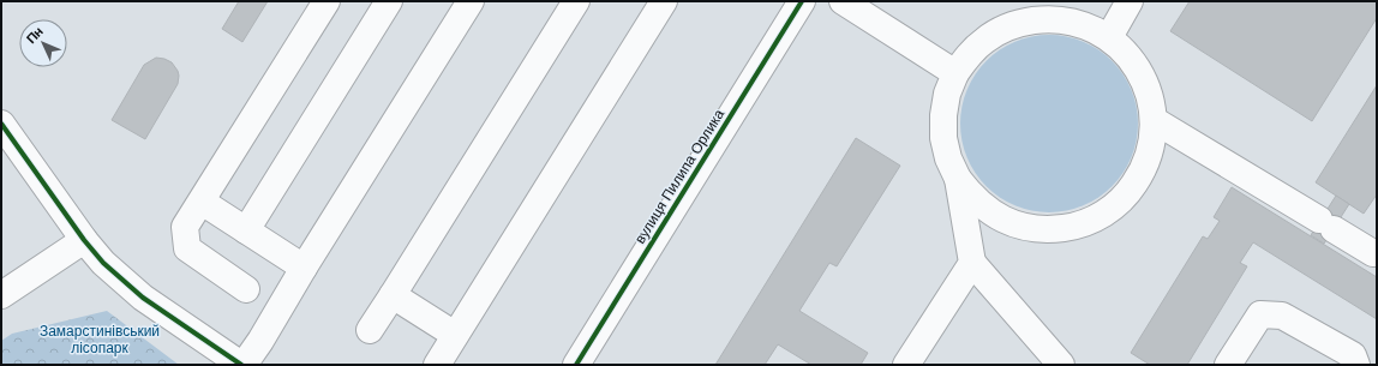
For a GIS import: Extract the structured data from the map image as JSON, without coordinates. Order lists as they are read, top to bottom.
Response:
{
  "streets": {
    "street": ["вулиця Пилипа Орлика"]
  },
  "parks": ["Замарстинівський лісопарк"],
  "north": "top left"
}
